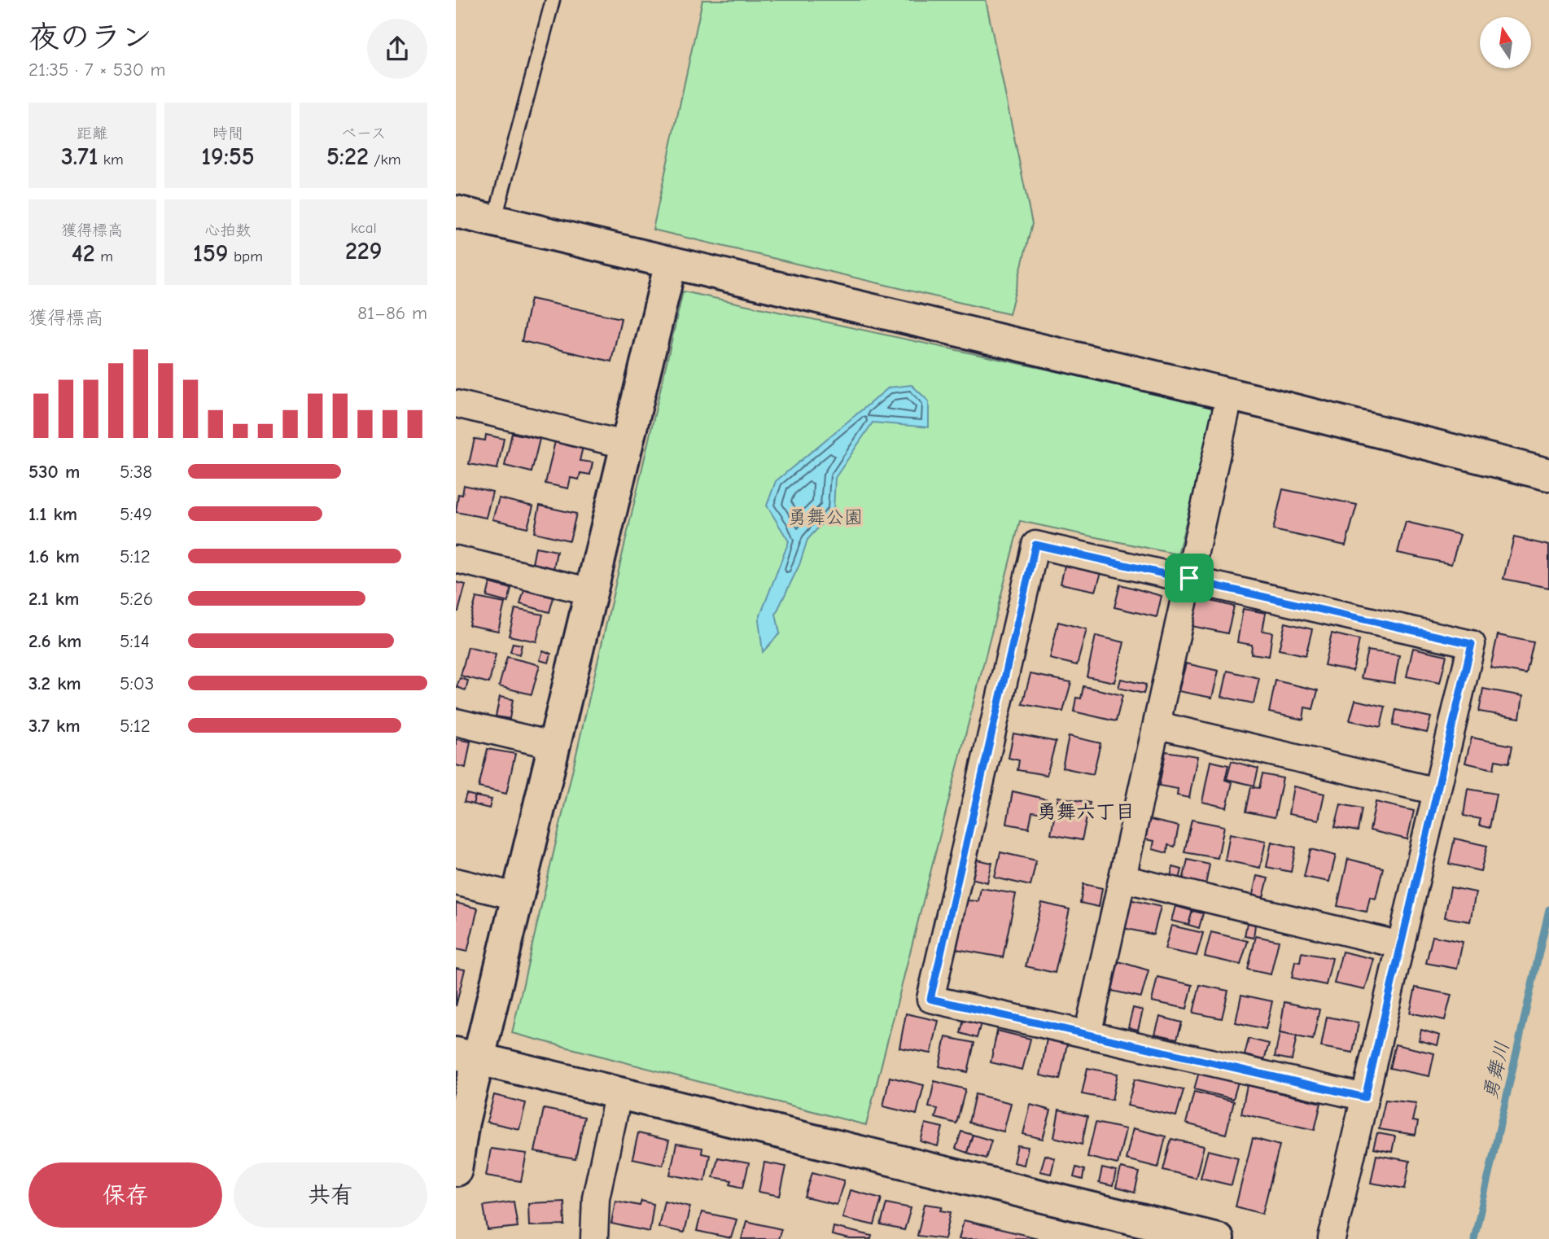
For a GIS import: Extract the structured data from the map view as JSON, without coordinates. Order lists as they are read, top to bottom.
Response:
{
  "districts": ["勇舞六丁目"],
  "water": ["勇舞川"],
  "parks": ["勇舞公園"],
  "north": "top",
  "page": {
    "heading": ["夜のラン", "21:35 · 7 × 530 m"],
    "stats": [
      ["距離", "3.71 km"],
      ["時間", "19:55"],
      ["ペース", "5:22 /km"],
      ["獲得標高", "42 m"],
      ["心拍数", "159 bpm"],
      ["kcal", "229"]
    ],
    "chart": ["獲得標高", "81–86 m"],
    "list": [
      {
        "name": "530 m",
        "note": "5:38"
      },
      {
        "name": "1.1 km",
        "note": "5:49"
      },
      {
        "name": "1.6 km",
        "note": "5:12"
      },
      {
        "name": "2.1 km",
        "note": "5:26"
      },
      {
        "name": "2.6 km",
        "note": "5:14"
      },
      {
        "name": "3.2 km",
        "note": "5:03"
      },
      {
        "name": "3.7 km",
        "note": "5:12"
      }
    ],
    "buttons": ["保存", "共有"]
  }
}
